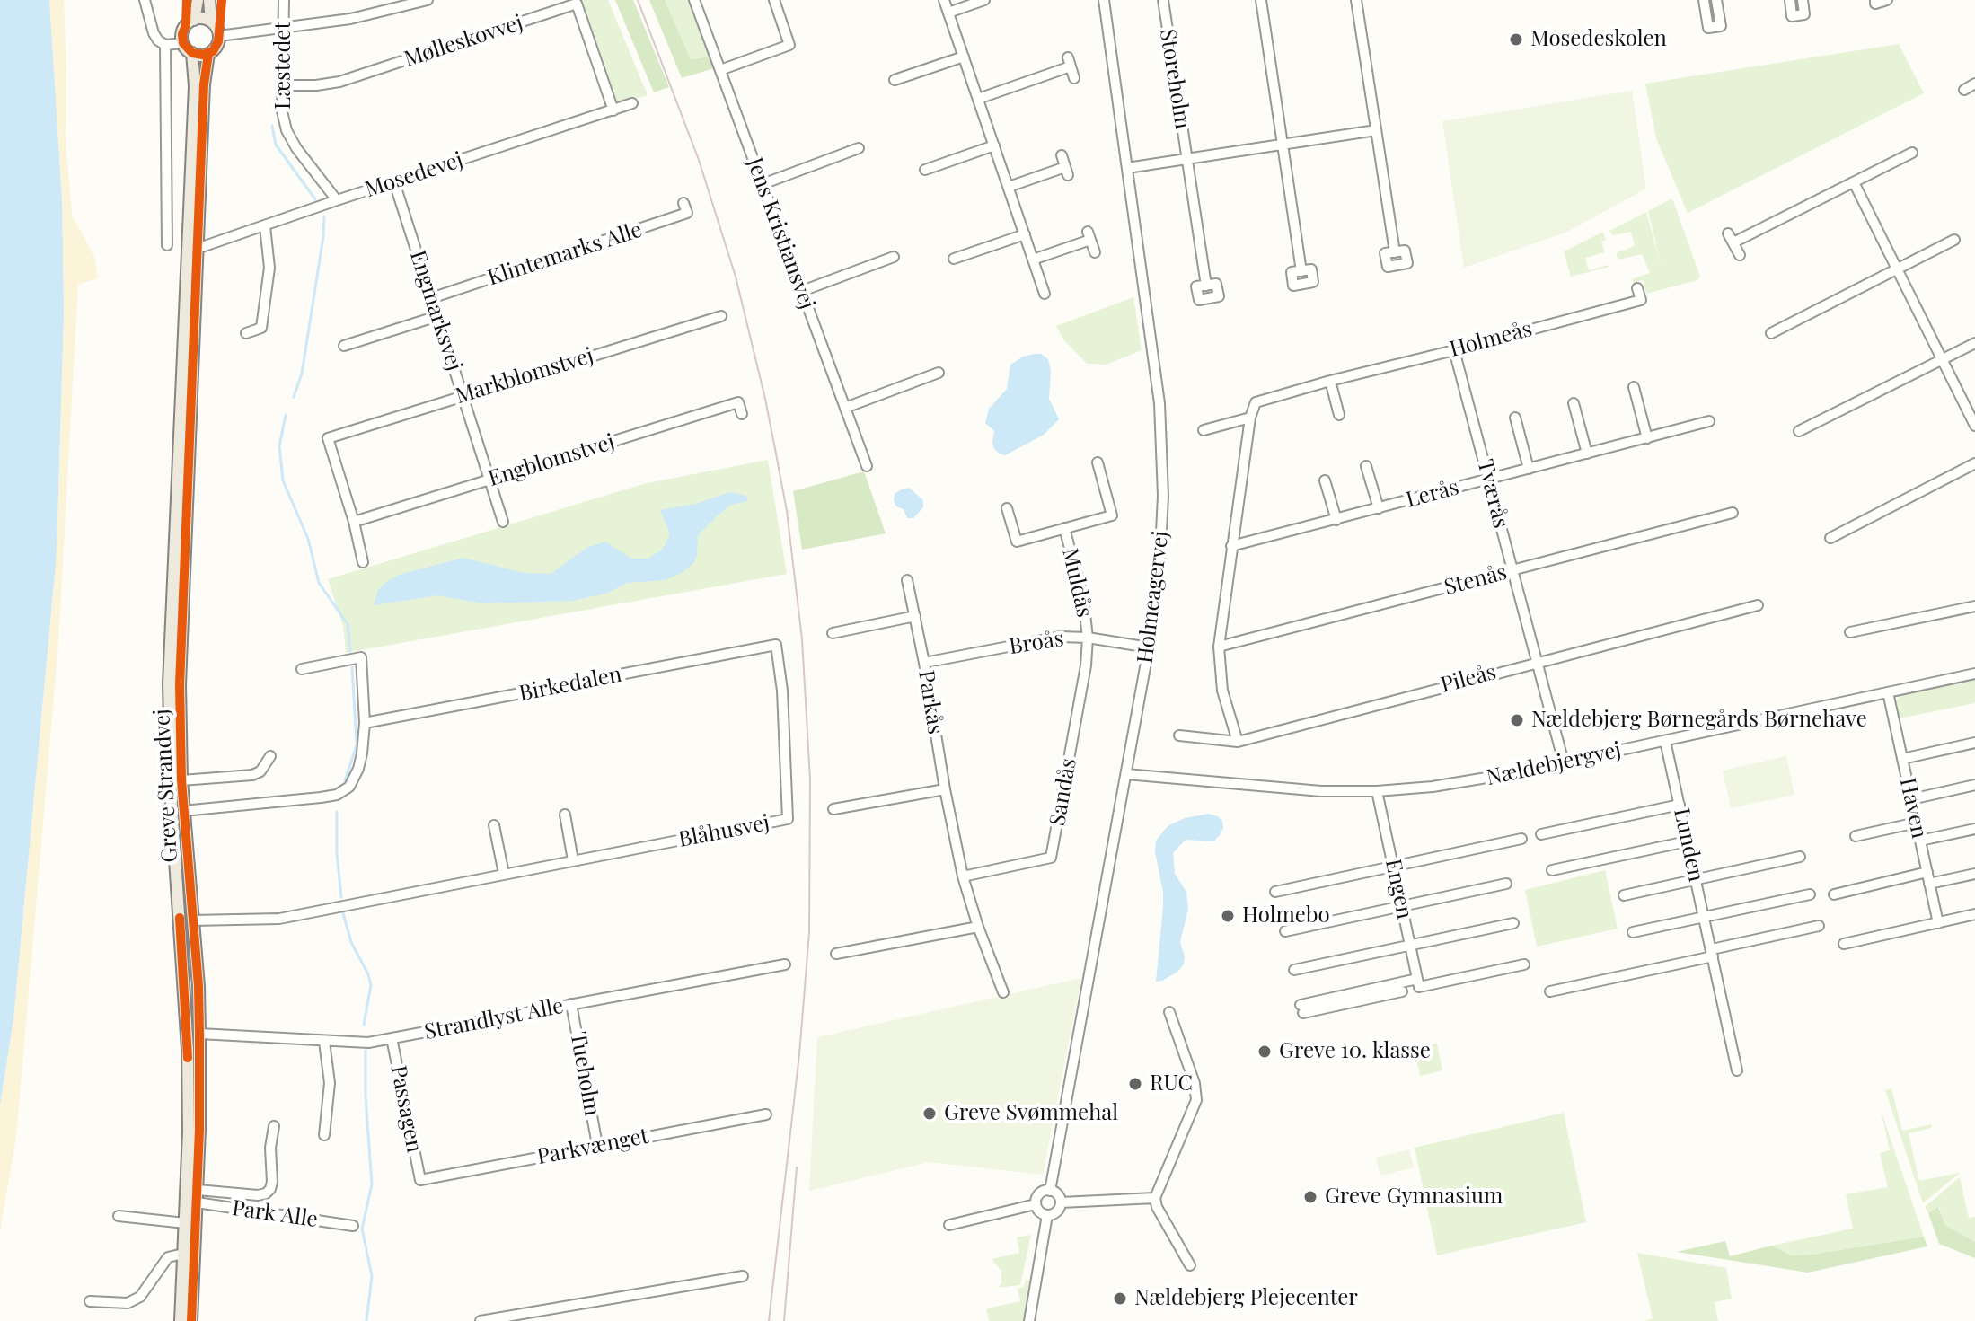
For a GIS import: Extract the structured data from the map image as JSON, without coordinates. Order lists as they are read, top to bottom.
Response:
{
  "streets": {
    "main road": ["Greve Strandvej"],
    "street": [
      "Mølleskovvej",
      "Læstedet",
      "Storeholm",
      "Mosedevej",
      "Jens Kristiansvej",
      "Klintemarks Alle",
      "Engmarksvej",
      "Holmeås",
      "Markblomstvej",
      "Engblomstvej",
      "Lerås",
      "Tværås",
      "Stenås",
      "Muldås",
      "Holmeagervej",
      "Broås",
      "Pileås",
      "Birkedalen",
      "Parkås",
      "Nældebjergvej",
      "Sandås",
      "Haven",
      "Blåhusvej",
      "Lunden",
      "Engen",
      "Strandlyst Alle",
      "Tueholm",
      "Passagen",
      "Parkvænget",
      "Park Alle"
    ]
  },
  "crossings": [
    ["Mølleskovvej", "Læstedet"],
    ["Mølleskovvej", "Mosedevej"],
    ["Læstedet", "Mosedevej"],
    ["Storeholm", "Holmeagervej"],
    ["Mosedevej", "Engmarksvej"],
    ["Mosedevej", "Greve Strandvej"],
    ["Klintemarks Alle", "Engmarksvej"],
    ["Engmarksvej", "Markblomstvej"],
    ["Engmarksvej", "Engblomstvej"],
    ["Holmeås", "Tværås"],
    ["Markblomstvej", "Engblomstvej"],
    ["Lerås", "Tværås"],
    ["Tværås", "Stenås"],
    ["Tværås", "Pileås"],
    ["Tværås", "Nældebjergvej"],
    ["Muldås", "Broås"],
    ["Muldås", "Sandås"],
    ["Holmeagervej", "Broås"],
    ["Holmeagervej", "Nældebjergvej"],
    ["Broås", "Parkås"],
    ["Broås", "Sandås"],
    ["Birkedalen", "Blåhusvej"],
    ["Parkås", "Sandås"],
    ["Nældebjergvej", "Haven"],
    ["Nældebjergvej", "Lunden"],
    ["Nældebjergvej", "Engen"],
    ["Greve Strandvej", "Blåhusvej"],
    ["Greve Strandvej", "Strandlyst Alle"],
    ["Greve Strandvej", "Park Alle"],
    ["Strandlyst Alle", "Tueholm"],
    ["Strandlyst Alle", "Passagen"],
    ["Tueholm", "Parkvænget"],
    ["Passagen", "Parkvænget"]
  ],
  "places": [
    "Mosedeskolen",
    "Nældebjerg Børnegårds Børnehave",
    "Holmebo",
    "Greve 10. klasse",
    "RUC",
    "Greve Svømmehal",
    "Greve Gymnasium",
    "Nældebjerg Plejecenter"
  ]
}
